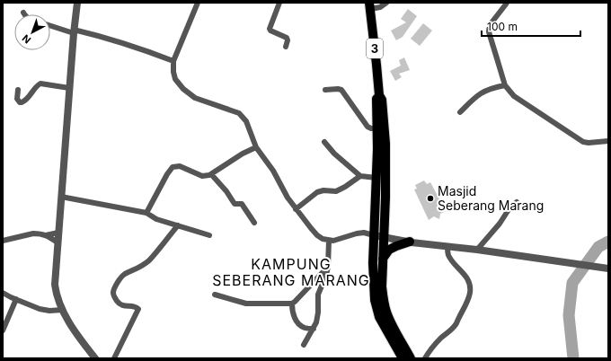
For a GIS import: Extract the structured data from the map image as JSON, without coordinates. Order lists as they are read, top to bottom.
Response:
{
  "streets": {
    "highway": ["3"]
  },
  "districts": ["KAMPUNG SEBERANG MARANG"],
  "places": ["Masjid Seberang Marang"],
  "scale_bar": "100 m",
  "north": "bottom left"
}
